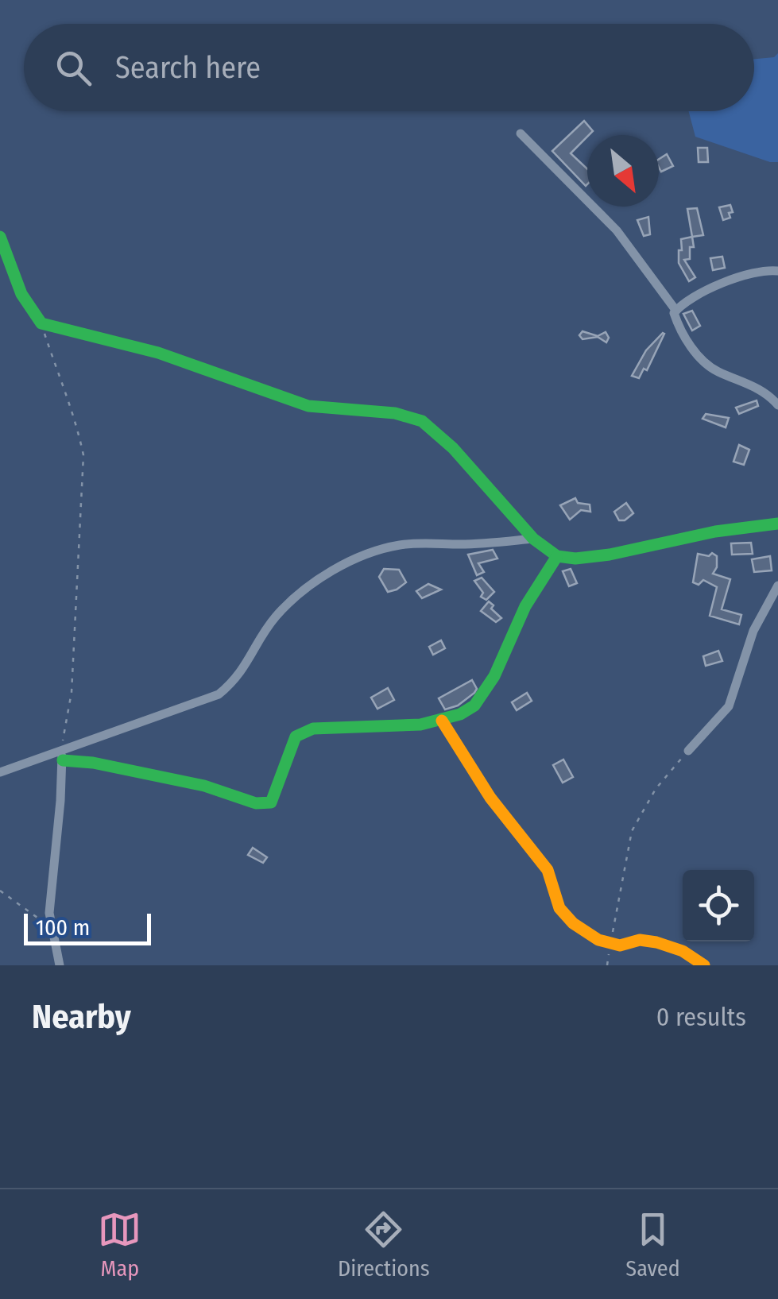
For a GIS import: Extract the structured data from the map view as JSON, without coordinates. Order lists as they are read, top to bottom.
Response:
{
  "scale_bar": "100 m",
  "north": "bottom right",
  "page": {
    "search": "Search here",
    "scale": "100 m",
    "heading": ["Nearby", "0 results"],
    "nav": ["Map", "Directions", "Saved"]
  }
}
